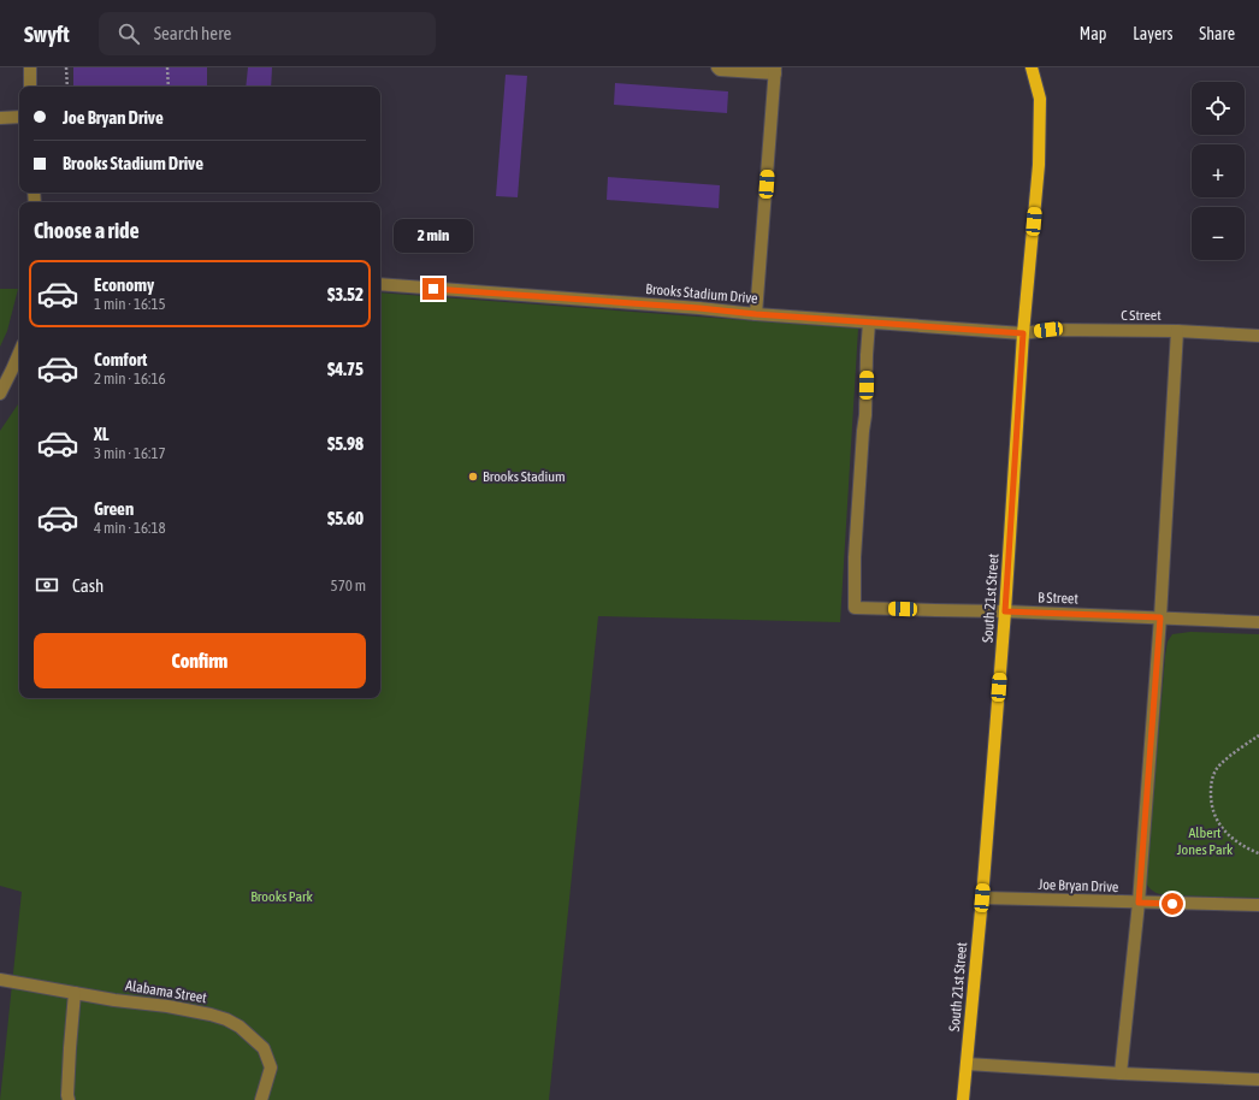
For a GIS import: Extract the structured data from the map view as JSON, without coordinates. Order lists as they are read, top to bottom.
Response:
{
  "streets": {
    "main road": ["South 21st Street"],
    "street": [
      "Brooks Stadium Drive",
      "C Street",
      "B Street",
      "Joe Bryan Drive",
      "Alabama Street"
    ]
  },
  "crossings": [
    ["Brooks Stadium Drive", "C Street"],
    ["Brooks Stadium Drive", "South 21st Street"],
    ["Brooks Stadium Drive", "B Street"],
    ["C Street", "South 21st Street"],
    ["South 21st Street", "B Street"],
    ["South 21st Street", "Joe Bryan Drive"]
  ],
  "parks": ["Albert Jones Park", "Brooks Park"],
  "places": ["Brooks Stadium"],
  "page": {
    "header": "Swyft",
    "search": "Search here",
    "nav": ["Map", "Layers", "Share"],
    "map_buttons": ["+", "−"],
    "banner": ["Joe Bryan Drive", "Brooks Stadium Drive"],
    "heading": "Choose a ride",
    "bubble": "2 min",
    "list": [
      {
        "name": "Economy",
        "note": "1 min · 16:15",
        "value": "$3.52"
      },
      {
        "name": "Comfort",
        "note": "2 min · 16:16",
        "value": "$4.75"
      },
      {
        "name": "XL",
        "note": "3 min · 16:17",
        "value": "$5.98"
      },
      {
        "name": "Green",
        "note": "4 min · 16:18",
        "value": "$5.60"
      }
    ],
    "pay": ["Cash", "570 m"],
    "buttons": "Confirm"
  }
}
